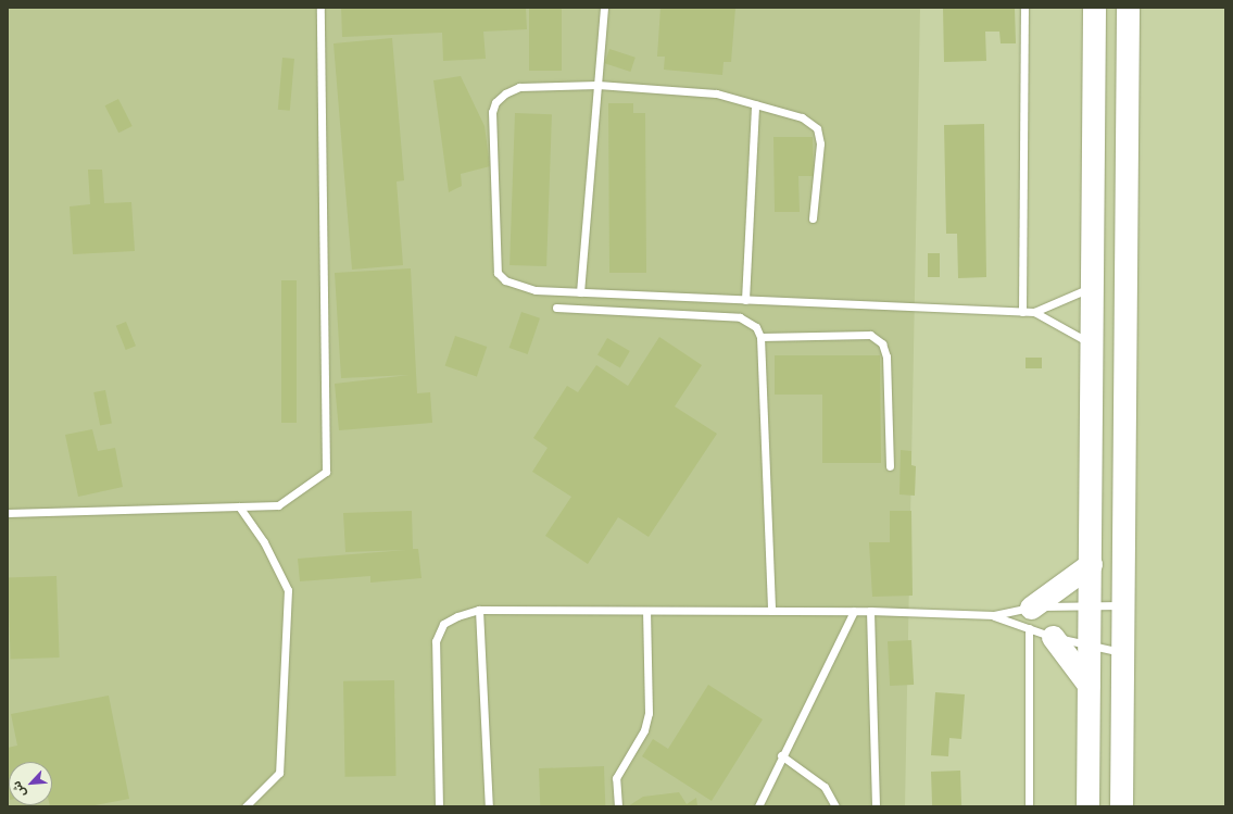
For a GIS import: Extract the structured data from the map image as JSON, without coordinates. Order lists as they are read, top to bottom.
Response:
{
  "north": "bottom left"
}
